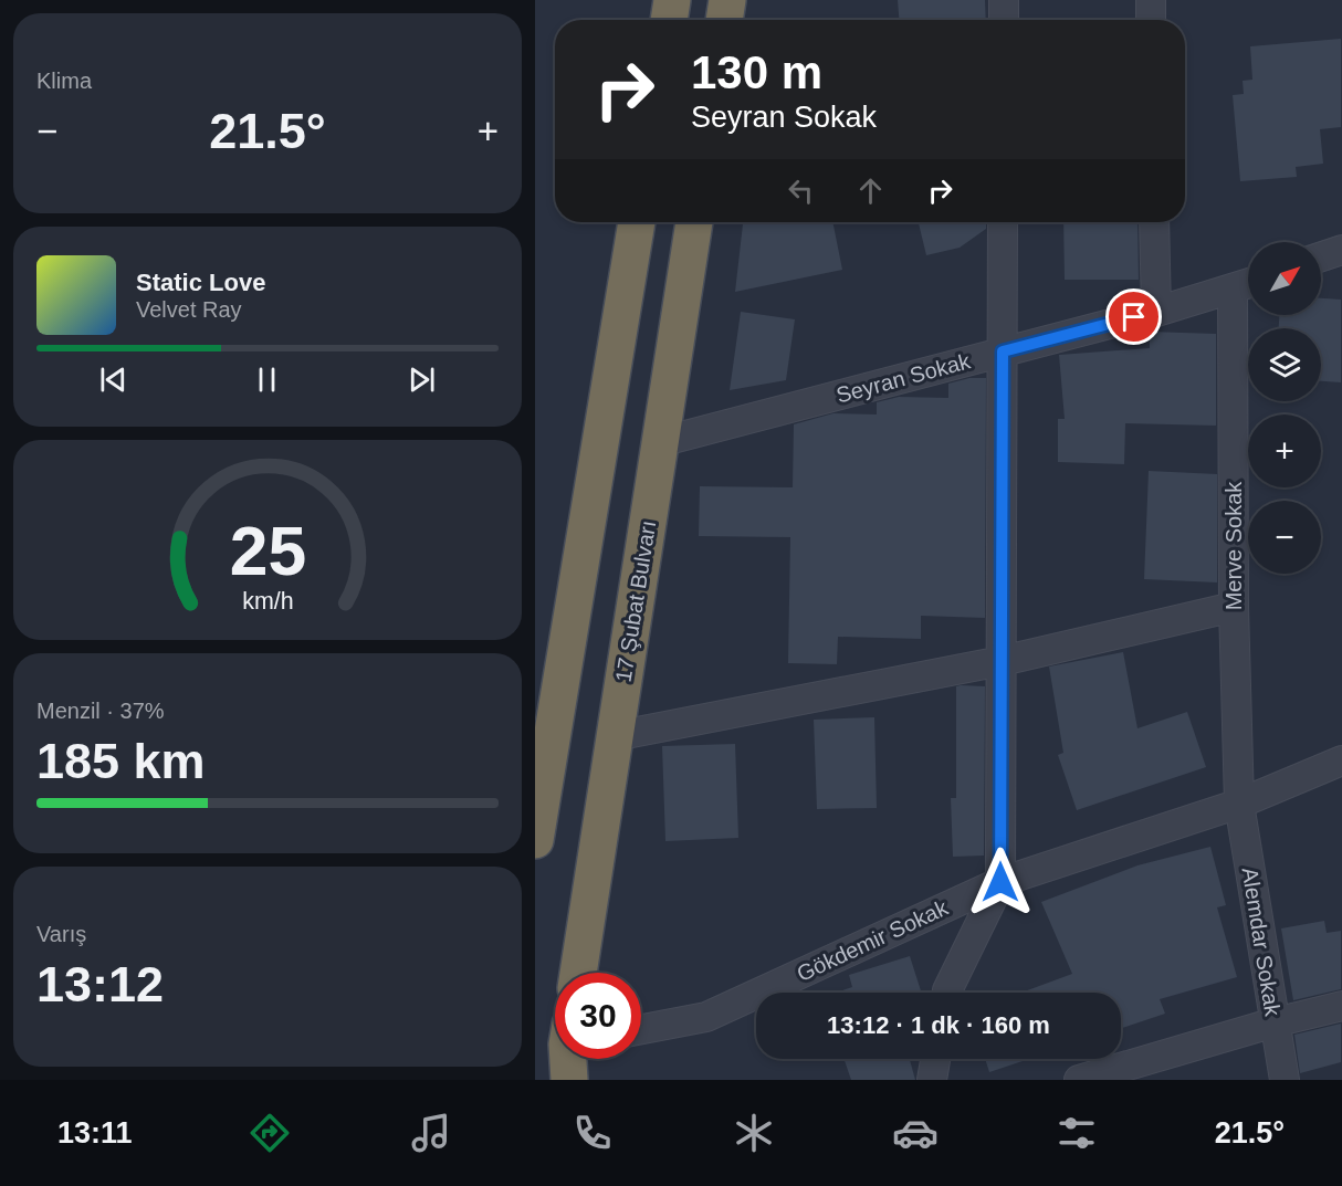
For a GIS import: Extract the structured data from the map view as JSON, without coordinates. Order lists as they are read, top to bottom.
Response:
{
  "streets": {
    "highway": ["17 Şubat Bulvarı"],
    "street": [
      "Seyran Sokak",
      "Merve Sokak",
      "Gökdemir Sokak",
      "Alemdar Sokak"
    ]
  },
  "crossings": [
    ["Seyran Sokak", "Merve Sokak"],
    ["Seyran Sokak", "17 Şubat Bulvarı"],
    ["Merve Sokak", "Gökdemir Sokak"],
    ["Merve Sokak", "Alemdar Sokak"],
    ["Gökdemir Sokak", "Alemdar Sokak"]
  ],
  "north": "top right",
  "page": {
    "tile": [
      "Klima",
      ["Menzil · 37%", "185 km"],
      ["Varış", "13:12"]
    ],
    "turn": ["130 m", "Seyran Sokak"],
    "heat": ["−", "21.5°", "+"],
    "map_buttons": ["+", "−"],
    "song": ["Static Love", "Velvet Ray"],
    "limit": "30",
    "trip": "13:12 · 1 dk · 160 m",
    "tabs": ["13:11", "21.5°"],
    "gauge": ["25", "km/h"]
  }
}
